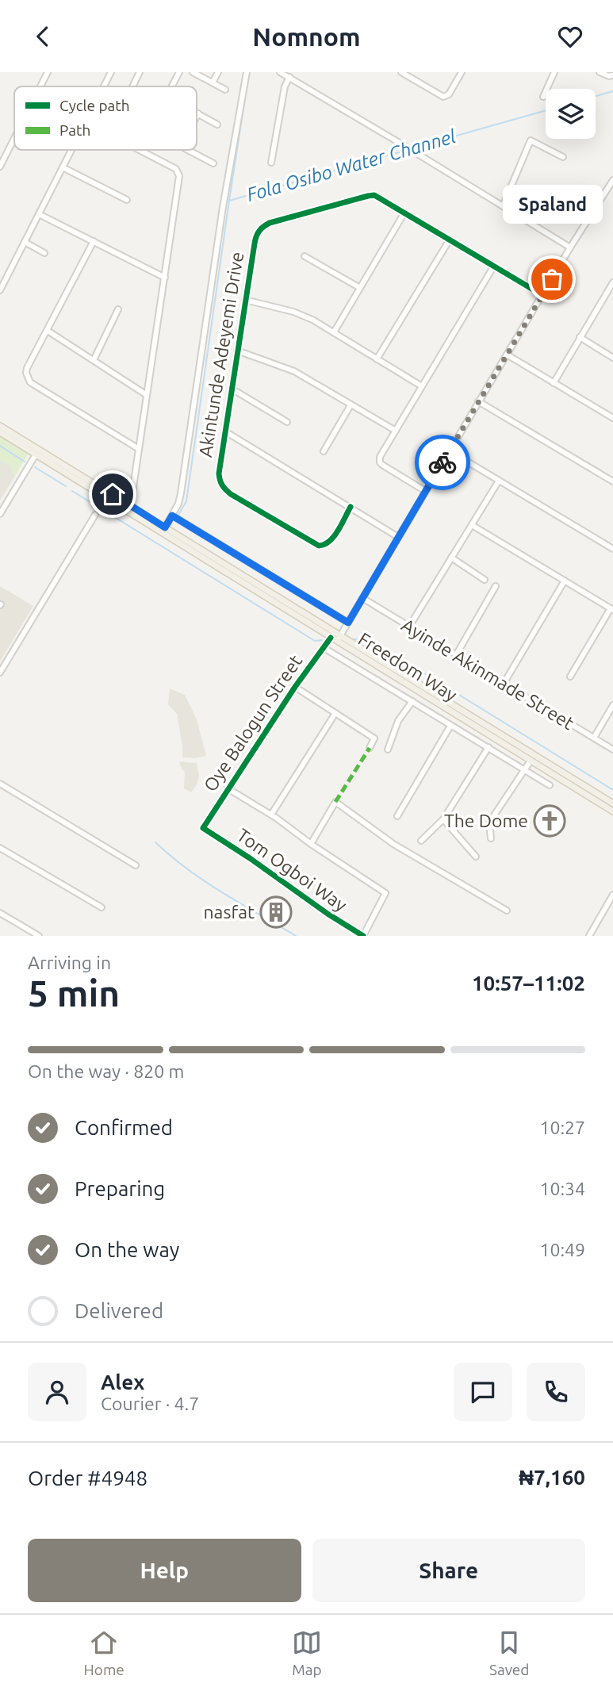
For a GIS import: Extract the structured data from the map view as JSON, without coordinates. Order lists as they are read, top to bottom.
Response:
{
  "streets": {
    "main road": ["Freedom Way"],
    "street": [
      "Akintunde Adeyemi Drive",
      "Ayinde Akinmade Street",
      "Oye Balogun Street",
      "Tom Ogboi Way"
    ]
  },
  "crossings": [
    ["Freedom Way", "Oye Balogun Street"],
    ["Oye Balogun Street", "Tom Ogboi Way"]
  ],
  "water": ["Fola Osibo Water Channel"],
  "places": {
    "other": ["Spaland"],
    "church": ["The Dome"],
    "building": ["nasfat"]
  },
  "legend": ["Cycle path", "Path"],
  "page": {
    "header": "Nomnom",
    "bubble": "Spaland",
    "heading": ["5 min", "Arriving in", "10:57–11:02"],
    "panel": [
      "Alex",
      "Courier · 4.7",
      "Order #4948",
      "₦7,160"
    ],
    "bar": "On the way · 820 m",
    "list": [
      ["Confirmed", "10:27"],
      ["Preparing", "10:34"],
      ["On the way", "10:49"],
      "Delivered"
    ],
    "buttons": ["Help", "Share"],
    "tabs": ["Home", "Map", "Saved"]
  }
}
